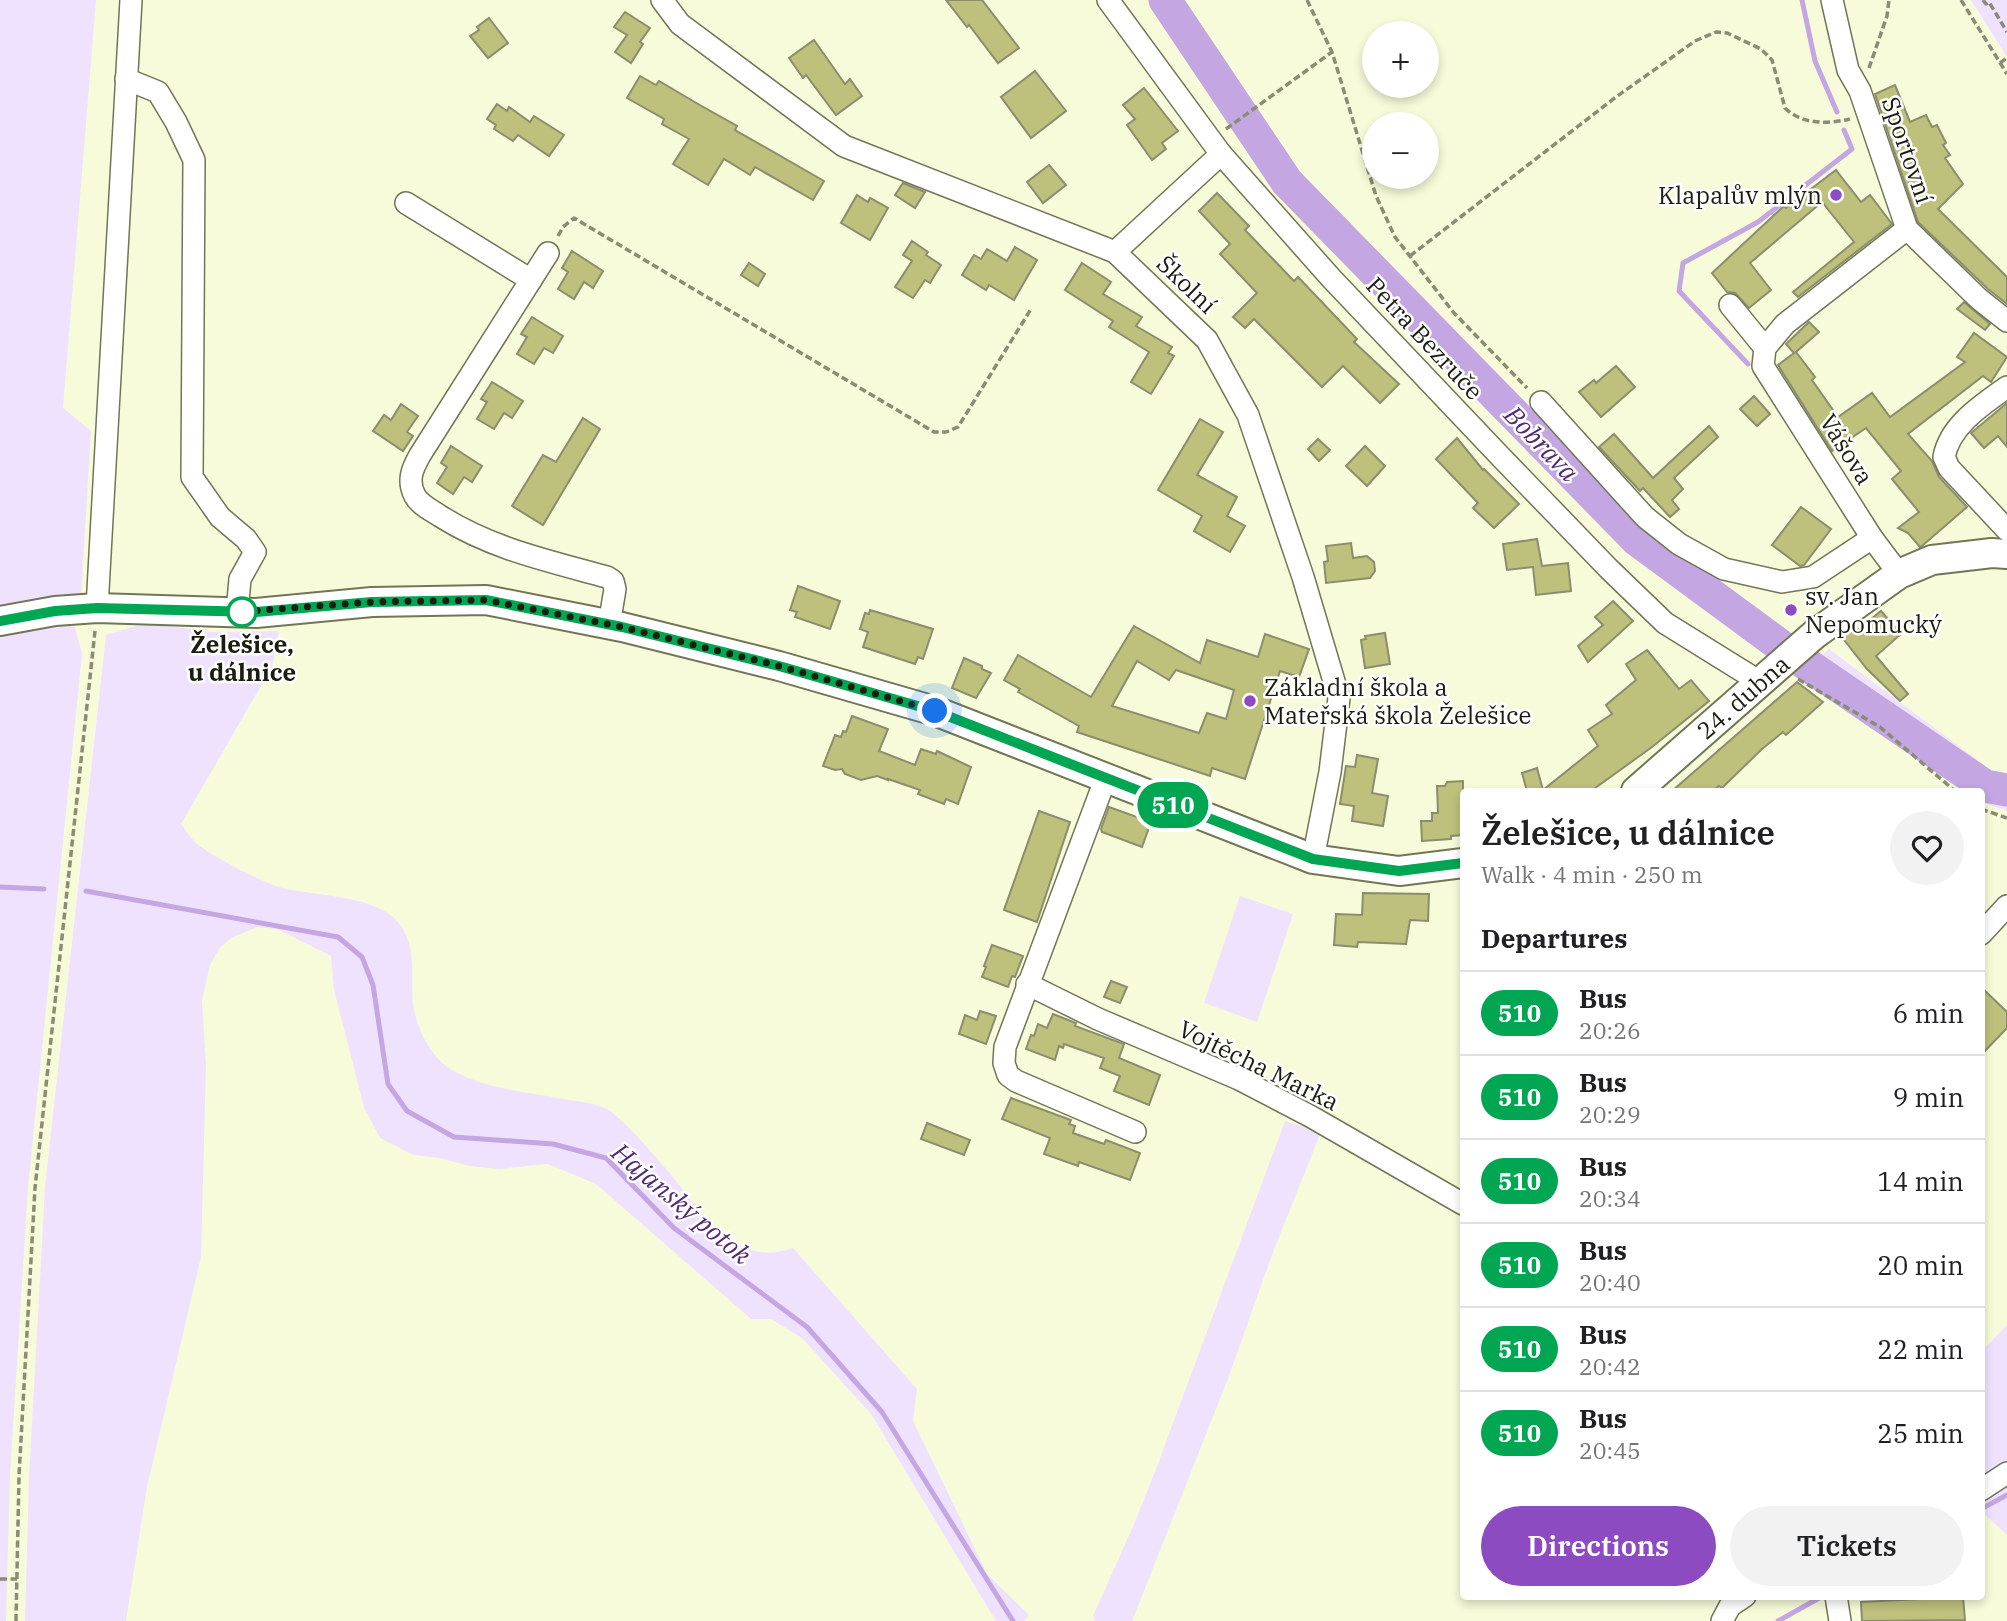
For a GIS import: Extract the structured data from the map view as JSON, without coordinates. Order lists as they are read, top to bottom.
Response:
{
  "streets": {
    "main road": ["24. dubna"],
    "street": [
      "Sportovní",
      "Školní",
      "Petra Bezruče",
      "Vášova",
      "Vojtěcha Marka"
    ]
  },
  "crossings": [
    ["Petra Bezruče", "24. dubna"],
    ["Vášova", "24. dubna"]
  ],
  "water": ["Bobrava", "Hajanský potok"],
  "places": [
    "Klapalův mlýn",
    "sv. Jan Nepomucký",
    "Želešice, u dálnice",
    "Základní škola a Mateřská škola Želešice"
  ],
  "lines": ["bus line 510"],
  "page": {
    "on_map": "510",
    "map_buttons": ["+", "−"],
    "heading": [
      ["Želešice, u dálnice", "Walk · 4 min · 250 m"],
      "Departures"
    ],
    "list": [
      {
        "mark": "510",
        "name": "Bus",
        "note": "20:26",
        "value": "6 min"
      },
      {
        "mark": "510",
        "name": "Bus",
        "note": "20:29",
        "value": "9 min"
      },
      {
        "mark": "510",
        "name": "Bus",
        "note": "20:34",
        "value": "14 min"
      },
      {
        "mark": "510",
        "name": "Bus",
        "note": "20:40",
        "value": "20 min"
      },
      {
        "mark": "510",
        "name": "Bus",
        "note": "20:42",
        "value": "22 min"
      },
      {
        "mark": "510",
        "name": "Bus",
        "note": "20:45",
        "value": "25 min"
      }
    ],
    "buttons": ["Directions", "Tickets"]
  }
}
